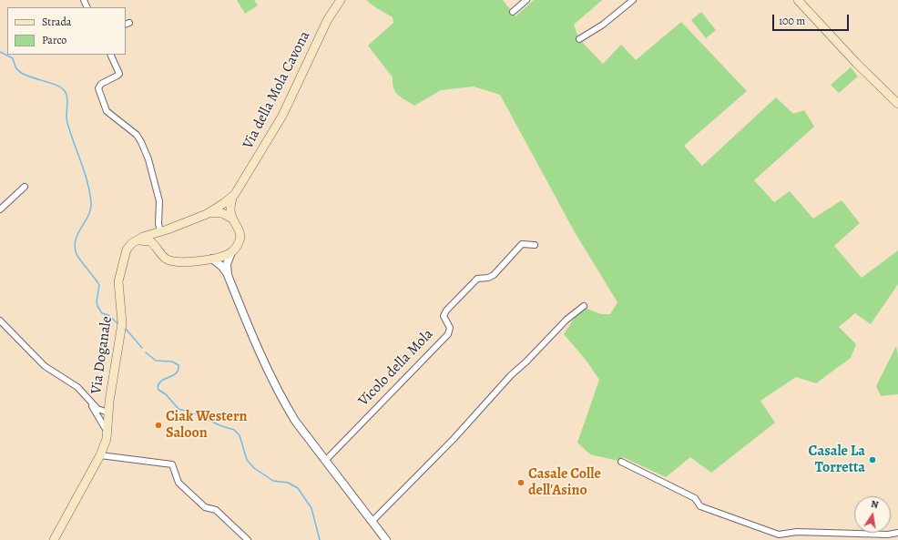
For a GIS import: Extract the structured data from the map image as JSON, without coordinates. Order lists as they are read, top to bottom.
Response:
{
  "streets": {
    "main road": ["Via della Mola Cavona", "Via Doganale"],
    "street": ["Vicolo della Mola"]
  },
  "crossings": [
    ["Via della Mola Cavona", "Via Doganale"]
  ],
  "places": ["Ciak Western Saloon", "Casale La Torretta", "Casale Colle dell'Asino"],
  "legend": ["Strada", "Parco"],
  "scale_bar": "100 m",
  "north": "top"
}
